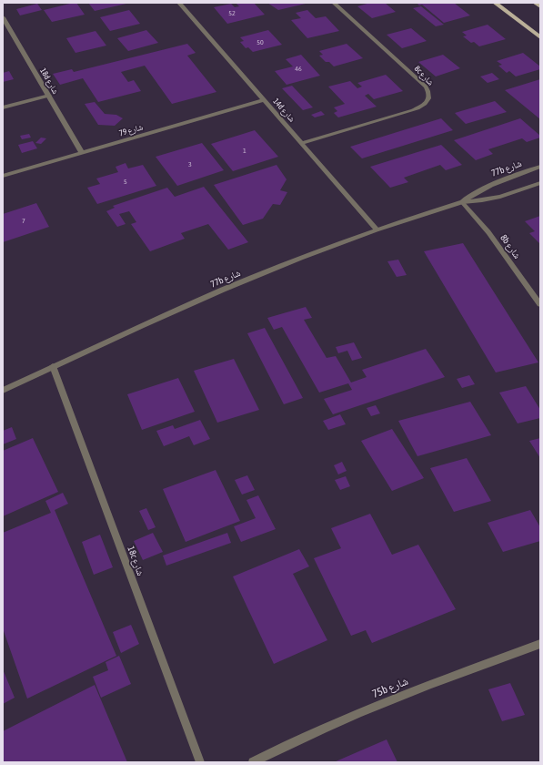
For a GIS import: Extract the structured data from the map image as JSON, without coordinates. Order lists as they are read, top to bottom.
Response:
{
  "streets": {
    "street": [
      "8c شارع",
      "18d شارع",
      "14d شارع",
      "شارع 79",
      "77b شارع",
      "8b شارع",
      "18c شارع",
      "75b شارع"
    ]
  },
  "crossings": [
    ["8c شارع", "14d شارع"],
    ["18d شارع", "شارع 79"],
    ["14d شارع", "شارع 79"],
    ["14d شارع", "77b شارع"],
    ["77b شارع", "8b شارع"],
    ["77b شارع", "18c شارع"]
  ],
  "house_numbers": [
    "52",
    "50",
    "46",
    "1",
    "3",
    "5",
    "7"
  ]
}
